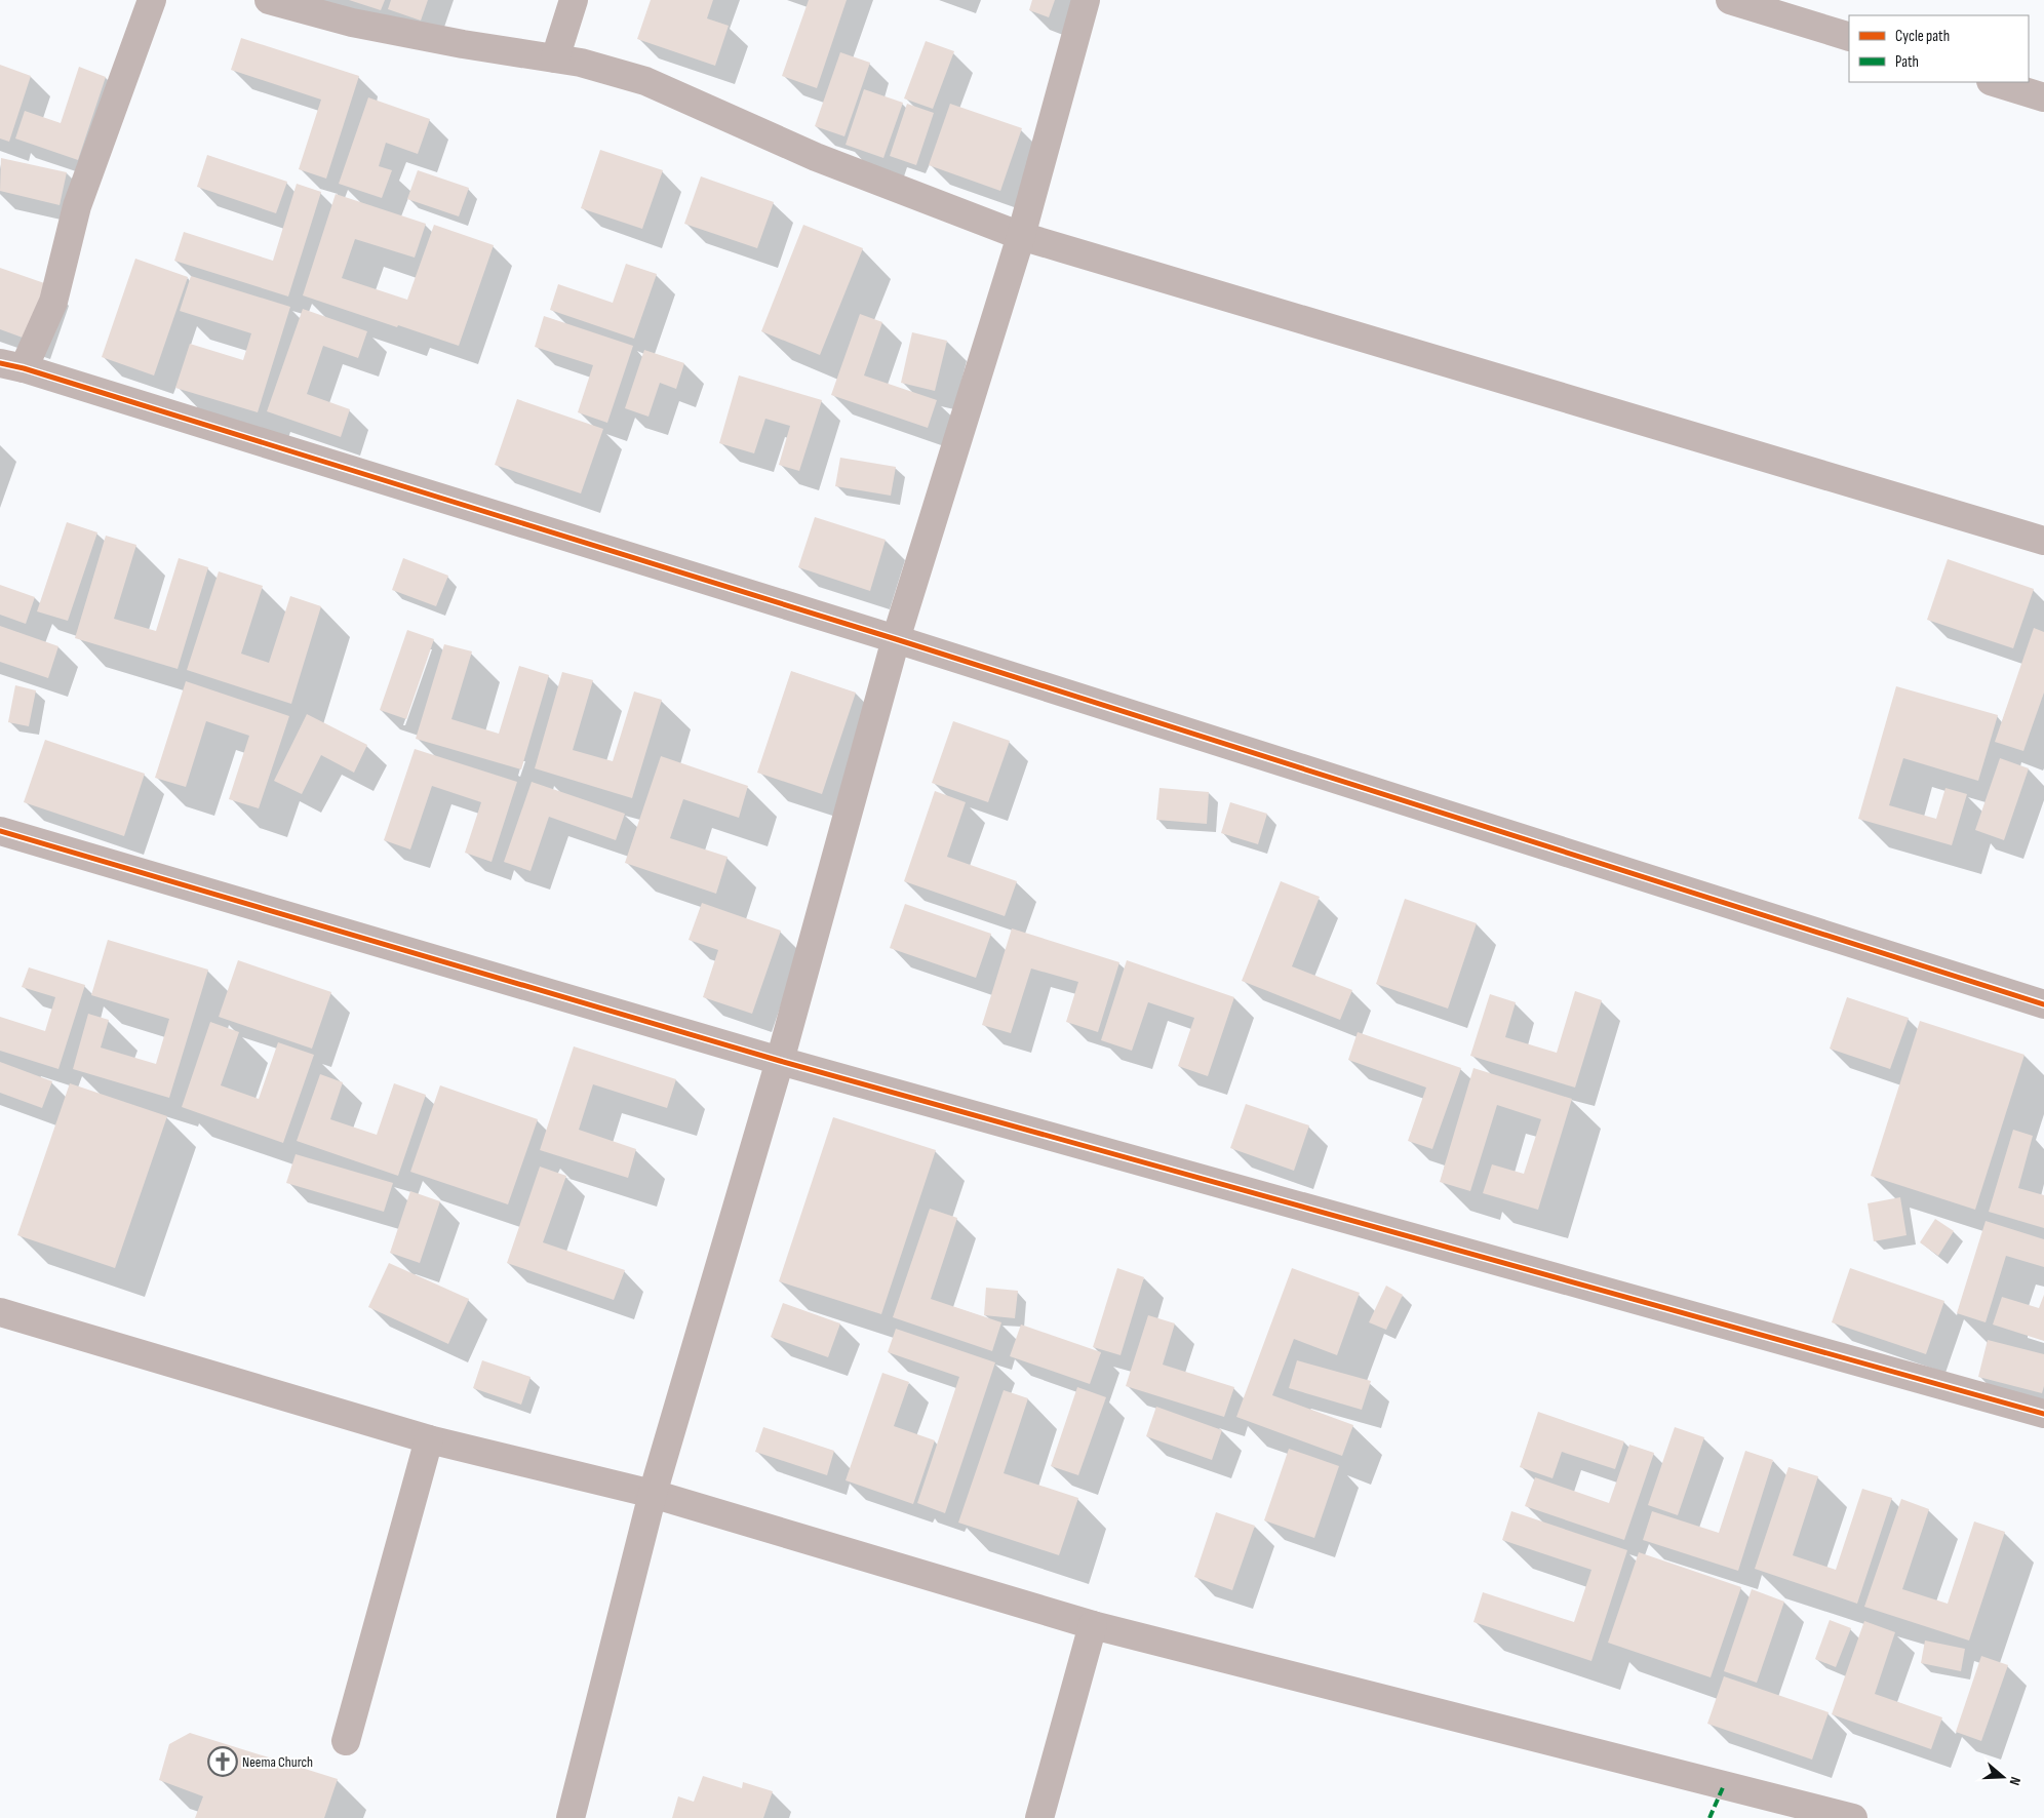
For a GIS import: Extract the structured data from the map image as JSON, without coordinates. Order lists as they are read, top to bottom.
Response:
{
  "places": {
    "church": ["Neema Church"]
  },
  "legend": ["Cycle path", "Path"],
  "north": "right"
}
